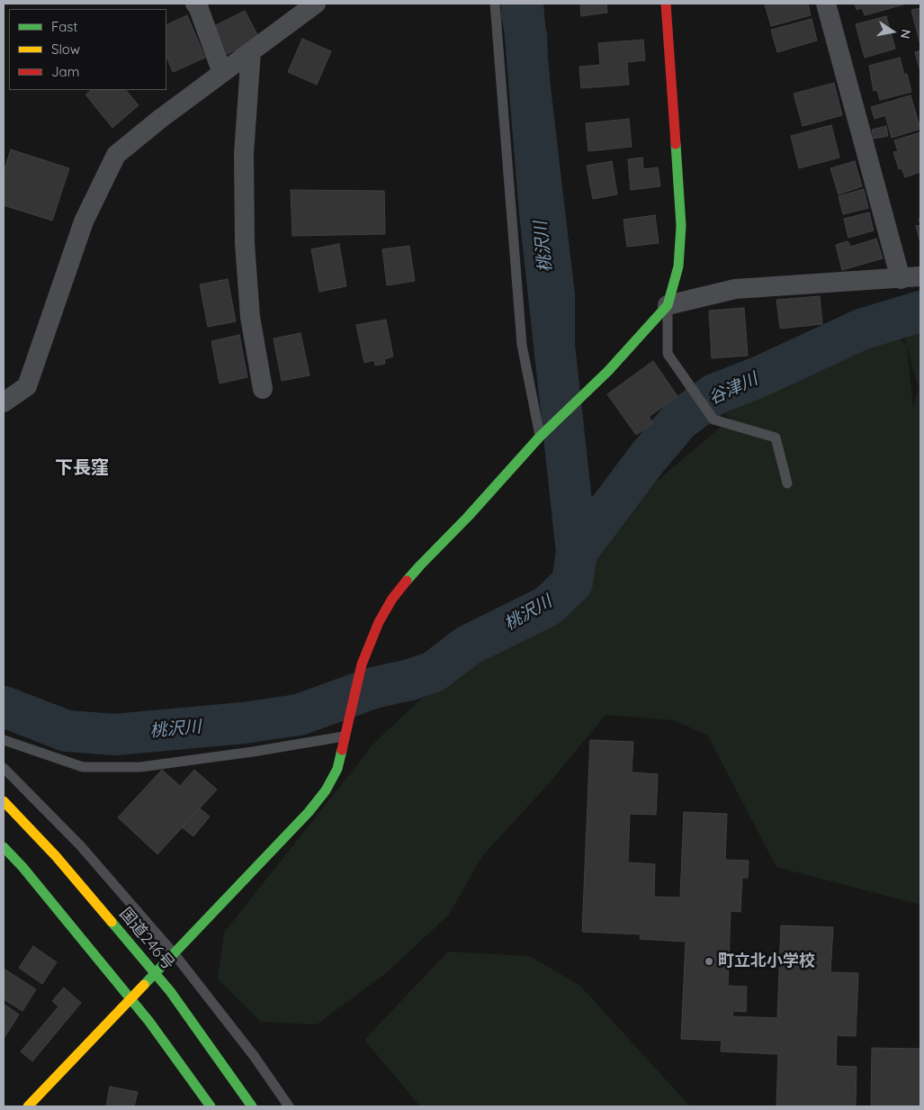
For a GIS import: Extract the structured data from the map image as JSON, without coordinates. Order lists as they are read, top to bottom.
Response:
{
  "streets": {
    "main road": ["国道246号"]
  },
  "districts": ["下長窪"],
  "water": ["桃沢川", "谷津川"],
  "places": ["町立北小学校"],
  "legend": ["Fast", "Slow", "Jam"],
  "north": "right"
}
